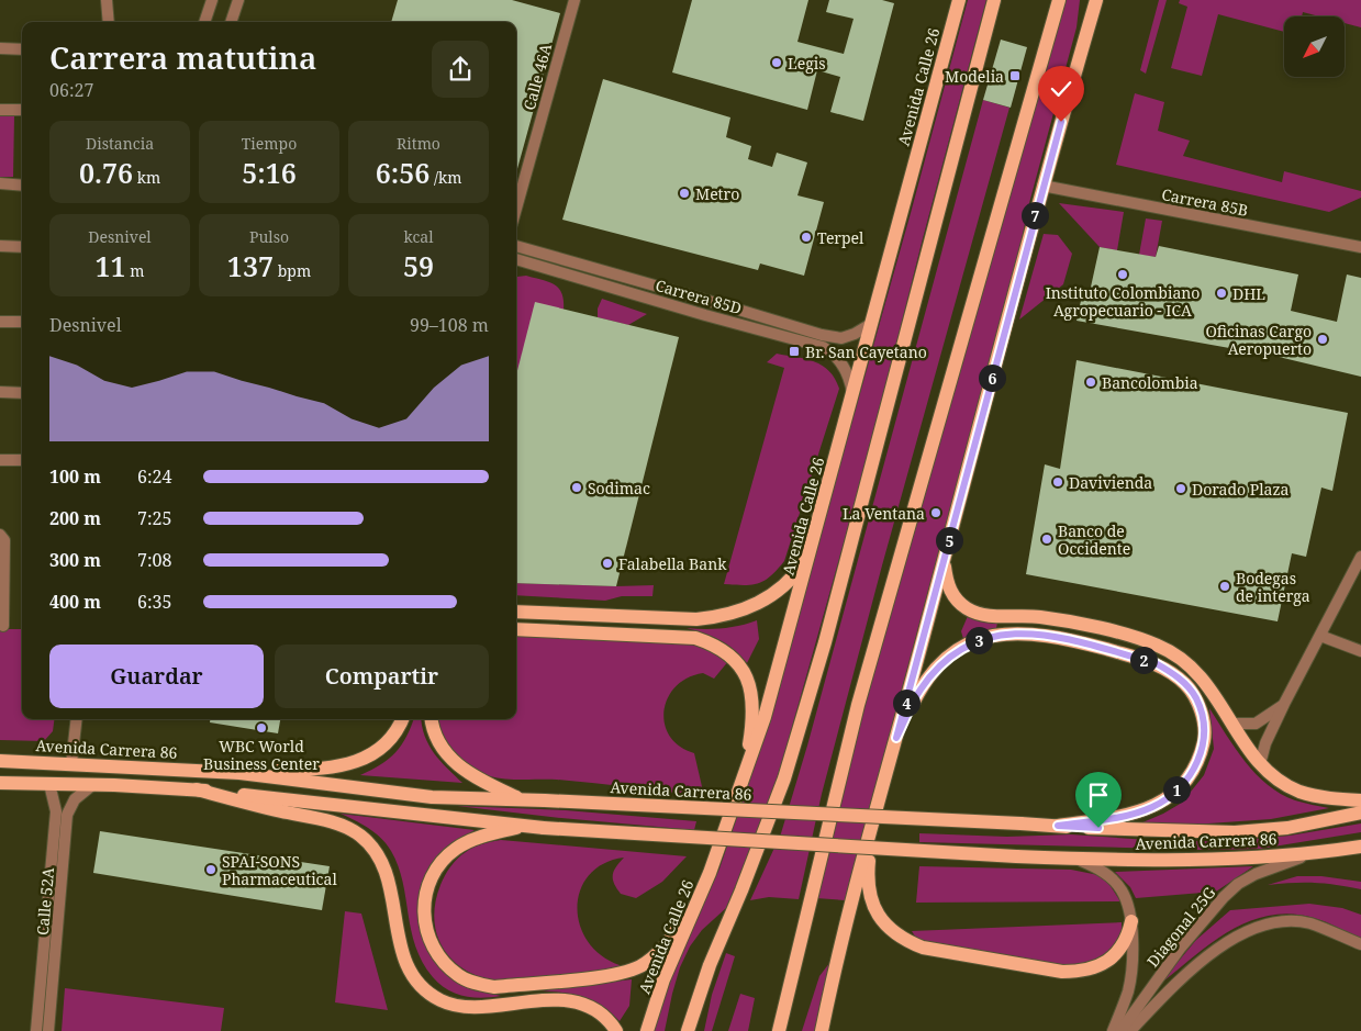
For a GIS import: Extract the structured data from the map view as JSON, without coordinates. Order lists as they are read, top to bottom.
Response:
{
  "streets": {
    "main road": ["Avenida Calle 26", "Avenida Carrera 86"],
    "street": [
      "Calle 46A",
      "Carrera 85B",
      "Carrera 85D",
      "Calle 52A",
      "Diagonal 25G"
    ]
  },
  "crossings": [
    ["Avenida Calle 26", "Carrera 85D"],
    ["Avenida Carrera 86", "Calle 52A"],
    ["Avenida Carrera 86", "Diagonal 25G"]
  ],
  "places": {
    "other": [
      "Legis",
      "Metro",
      "Terpel",
      "Instituto Colombiano Agropecuario - ICA",
      "DHL",
      "Oficinas Cargo Aeropuerto",
      "Bancolombia",
      "Davivienda",
      "Sodimac",
      "Dorado Plaza",
      "La Ventana",
      "Banco de Occidente",
      "Falabella Bank",
      "Bodegas de interga",
      "WBC World Business Center",
      "SPAI-SONS Pharmaceutical"
    ],
    "transit": ["Modelia", "Br. San Cayetano"]
  },
  "north": "bottom left",
  "page": {
    "heading": ["Carrera matutina", "06:27"],
    "stats": [
      ["Distancia", "0.76 km"],
      ["Tiempo", "5:16"],
      ["Ritmo", "6:56 /km"],
      ["Desnivel", "11 m"],
      ["Pulso", "137 bpm"],
      ["kcal", "59"]
    ],
    "pins": [
      "7",
      "6",
      "5",
      "3",
      "2",
      "4",
      "1"
    ],
    "chart": ["Desnivel", "99–108 m"],
    "list": [
      {
        "name": "100 m",
        "note": "6:24"
      },
      {
        "name": "200 m",
        "note": "7:25"
      },
      {
        "name": "300 m",
        "note": "7:08"
      },
      {
        "name": "400 m",
        "note": "6:35"
      }
    ],
    "buttons": ["Guardar", "Compartir"]
  }
}
